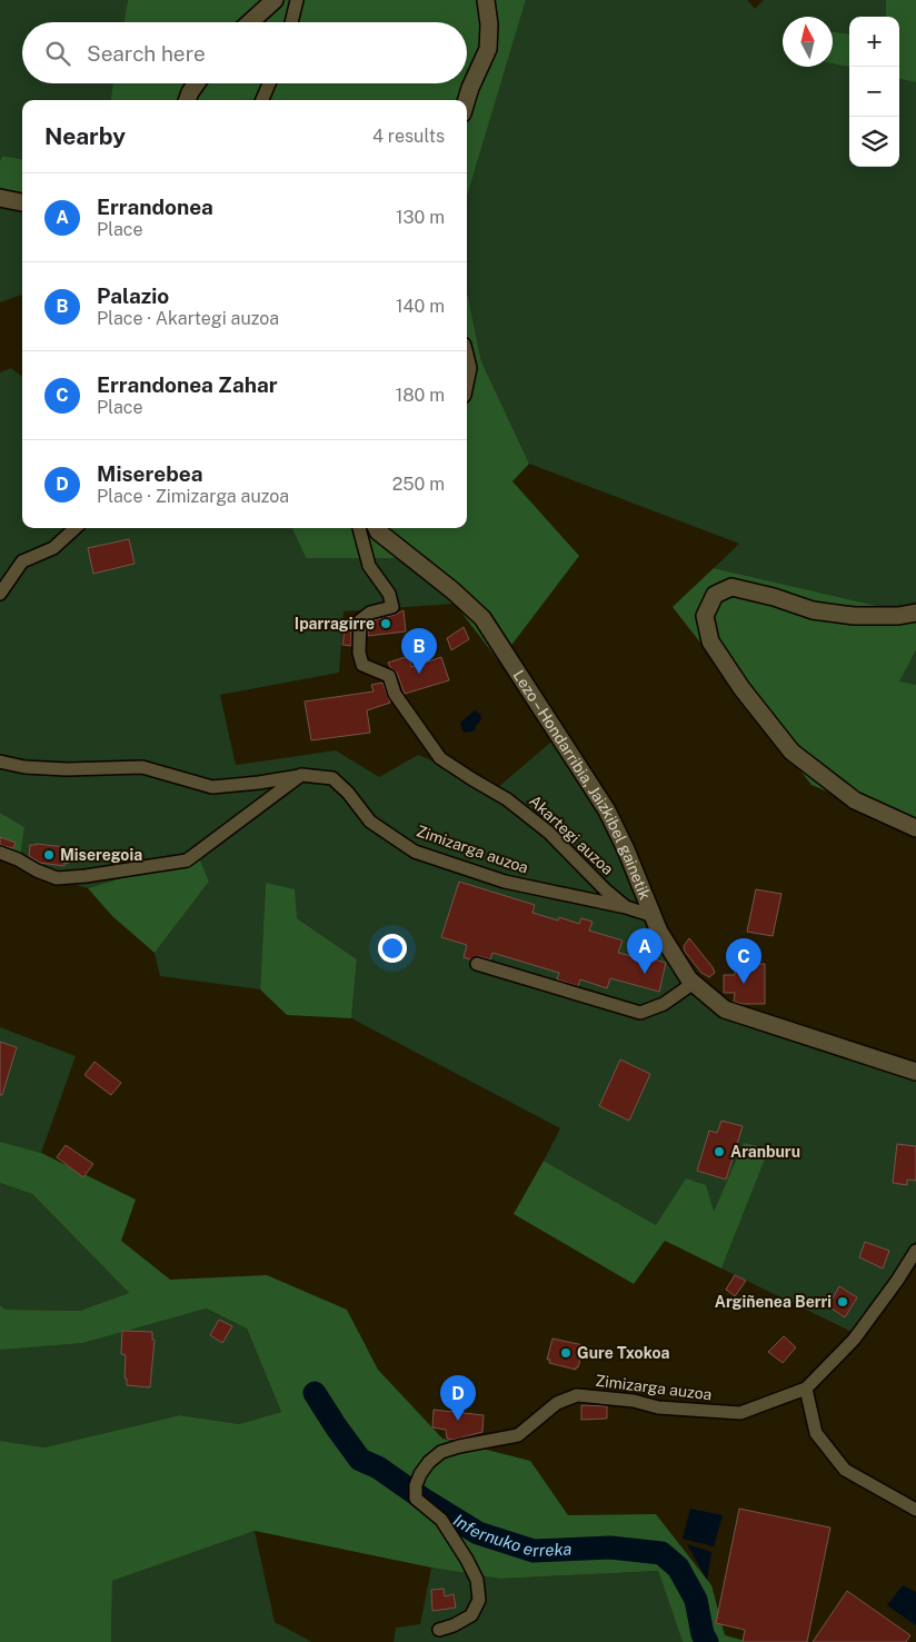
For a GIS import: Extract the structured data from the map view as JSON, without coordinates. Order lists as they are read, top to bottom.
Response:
{
  "streets": {
    "street": ["Lezo – Hondarribia, Jaizkibel gainetik", "Akartegi auzoa", "Zimizarga auzoa"]
  },
  "crossings": [
    ["Lezo – Hondarribia, Jaizkibel gainetik", "Akartegi auzoa"],
    ["Akartegi auzoa", "Zimizarga auzoa"]
  ],
  "water": ["Infernuko erreka"],
  "places": [
    "Iparragirre",
    "Miseregoia",
    "Aranburu",
    "Argiñenea Berri",
    "Gure Txokoa"
  ],
  "north": "top",
  "page": {
    "map_buttons": ["+", "−"],
    "search": "Search here",
    "heading": ["Nearby", "4 results"],
    "list": [
      {
        "mark": "A",
        "name": "Errandonea",
        "note": "Place",
        "value": "130 m"
      },
      {
        "mark": "B",
        "name": "Palazio",
        "note": "Place · Akartegi auzoa",
        "value": "140 m"
      },
      {
        "mark": "C",
        "name": "Errandonea Zahar",
        "note": "Place",
        "value": "180 m"
      },
      {
        "mark": "D",
        "name": "Miserebea",
        "note": "Place · Zimizarga auzoa",
        "value": "250 m"
      }
    ],
    "pins": [
      "B",
      "A",
      "C",
      "D"
    ]
  }
}
